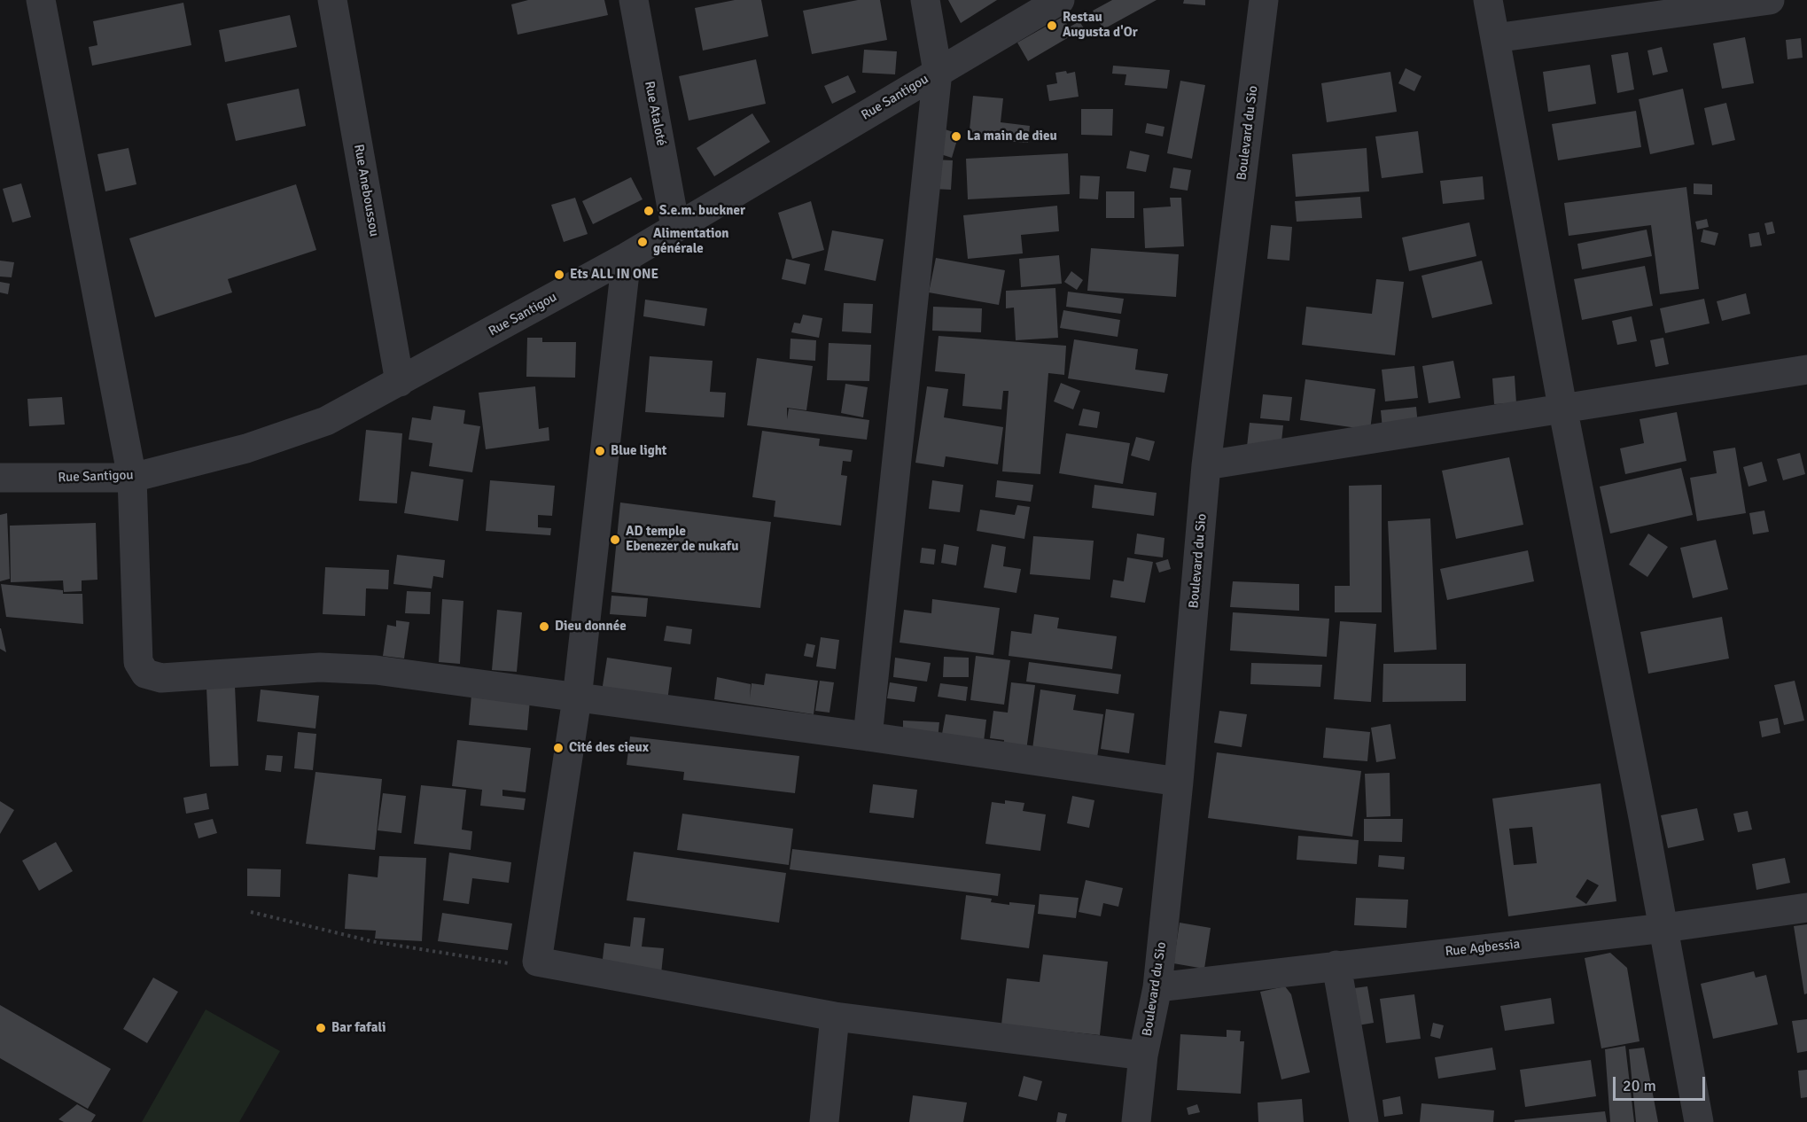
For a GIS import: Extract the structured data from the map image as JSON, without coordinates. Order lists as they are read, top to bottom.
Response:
{
  "streets": {
    "street": [
      "Rue Santigou",
      "Rue Ataloté",
      "Boulevard du Sio",
      "Rue Aneboussou",
      "Rue Agbessia"
    ]
  },
  "crossings": [
    ["Rue Santigou", "Rue Ataloté"],
    ["Rue Santigou", "Rue Aneboussou"],
    ["Boulevard du Sio", "Rue Agbessia"]
  ],
  "places": [
    "Restau Augusta d'Or",
    "La main de dieu",
    "S.e.m. buckner",
    "Alimentation générale",
    "Ets ALL IN ONE",
    "Blue light",
    "AD temple Ebenezer de nukafu",
    "Dieu donnée",
    "Cité des cieux",
    "Bar fafali"
  ],
  "scale_bar": "20 m"
}
